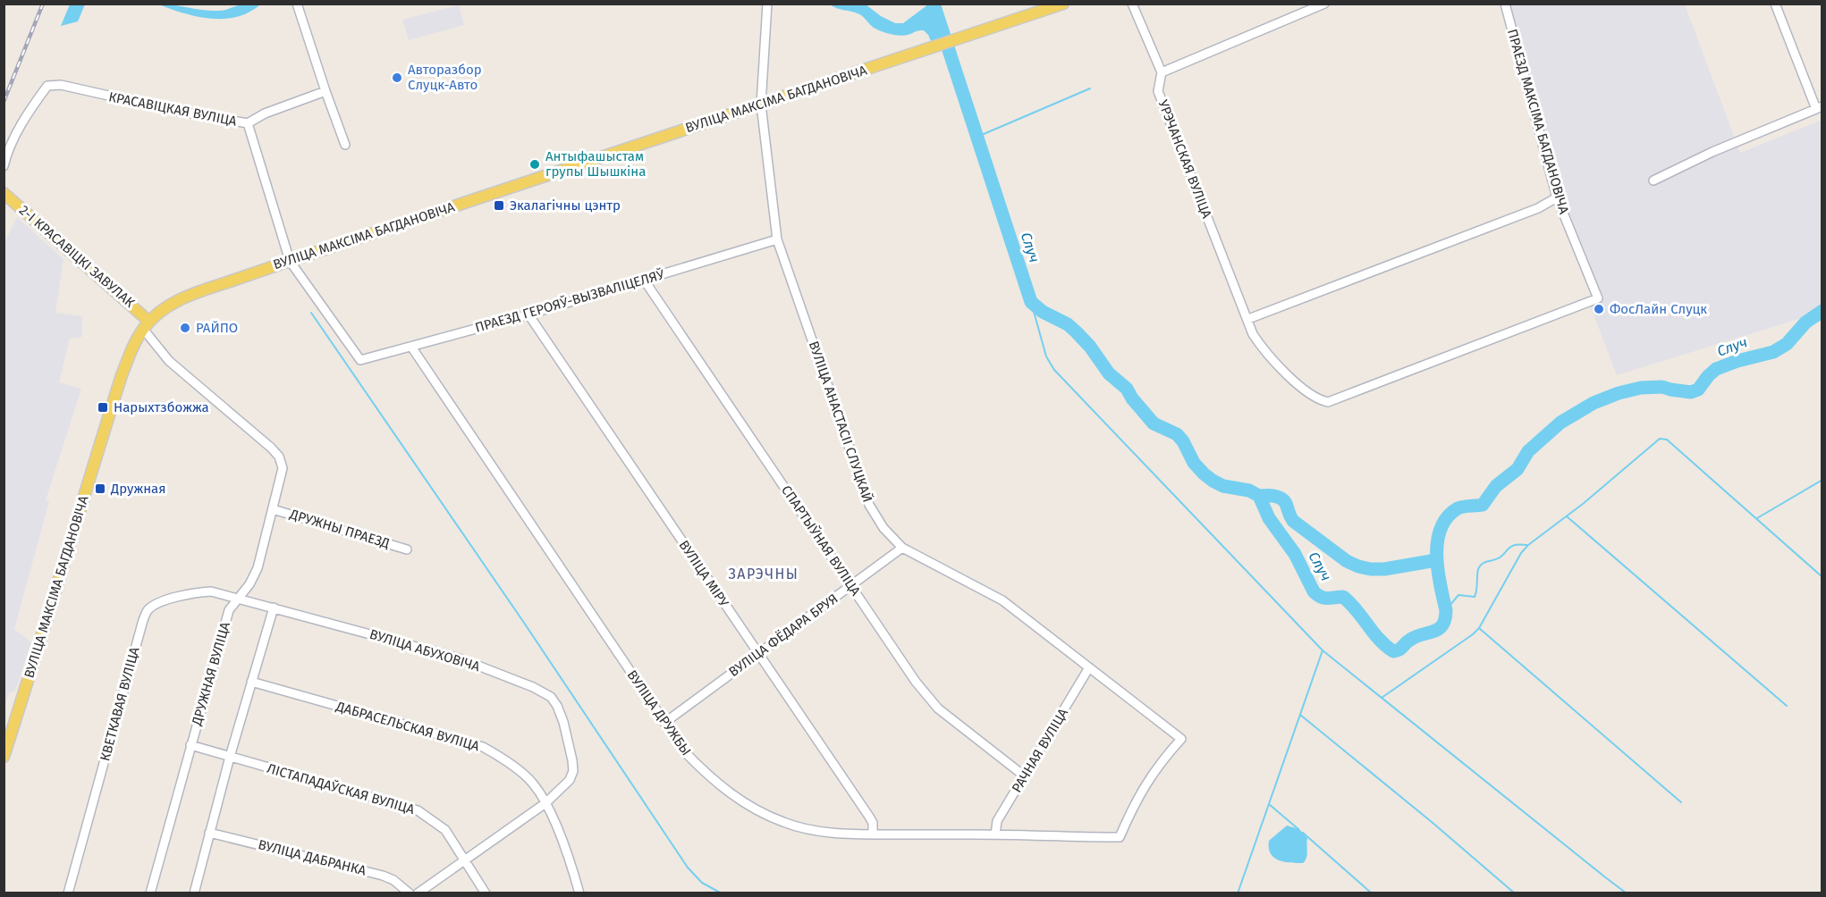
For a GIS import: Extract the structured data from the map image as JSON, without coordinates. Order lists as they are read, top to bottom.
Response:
{
  "streets": {
    "main road": ["ВУЛІЦА МАКСІМА БАГДАНОВІЧА", "2-І КРАСАВІЦКІ ЗАВУЛАК"],
    "street": [
      "КРАСАВІЦКАЯ ВУЛІЦА",
      "ПРАЕЗД МАКСІМА БАГДАНОВІЧА",
      "УРЭЧАНСКАЯ ВУЛІЦА",
      "ПРАЕЗД ГЕРОЯЎ-ВЫЗВАЛІЦЕЛЯЎ",
      "ВУЛІЦА АНАСТАСІІ СЛУЦКАЙ",
      "ДРУЖНЫ ПРАЕЗД",
      "СПАРТЫЎНАЯ ВУЛІЦА",
      "ВУЛІЦА МІРУ",
      "ВУЛІЦА ФЁДАРА БРУЯ",
      "ВУЛІЦА АБУХОВІЧА",
      "ДРУЖНАЯ ВУЛІЦА",
      "КВЕТКАВАЯ ВУЛІЦА",
      "ВУЛІЦА ДРУЖБЫ",
      "ДАБРАСЕЛЬСКАЯ ВУЛІЦА",
      "РАЧНАЯ ВУЛІЦА",
      "ЛІСТАПАДАЎСКАЯ ВУЛІЦА",
      "ВУЛІЦА ДАБРАНКА"
    ]
  },
  "crossings": [
    ["ВУЛІЦА МАКСІМА БАГДАНОВІЧА", "КРАСАВІЦКАЯ ВУЛІЦА"],
    ["ВУЛІЦА МАКСІМА БАГДАНОВІЧА", "2-І КРАСАВІЦКІ ЗАВУЛАК"],
    ["ВУЛІЦА МАКСІМА БАГДАНОВІЧА", "ВУЛІЦА АНАСТАСІІ СЛУЦКАЙ"],
    ["ВУЛІЦА МАКСІМА БАГДАНОВІЧА", "ДРУЖНАЯ ВУЛІЦА"],
    ["КРАСАВІЦКАЯ ВУЛІЦА", "ПРАЕЗД ГЕРОЯЎ-ВЫЗВАЛІЦЕЛЯЎ"],
    ["ПРАЕЗД МАКСІМА БАГДАНОВІЧА", "УРЭЧАНСКАЯ ВУЛІЦА"],
    ["2-І КРАСАВІЦКІ ЗАВУЛАК", "ДРУЖНАЯ ВУЛІЦА"],
    ["ПРАЕЗД ГЕРОЯЎ-ВЫЗВАЛІЦЕЛЯЎ", "ВУЛІЦА АНАСТАСІІ СЛУЦКАЙ"],
    ["ПРАЕЗД ГЕРОЯЎ-ВЫЗВАЛІЦЕЛЯЎ", "СПАРТЫЎНАЯ ВУЛІЦА"],
    ["ПРАЕЗД ГЕРОЯЎ-ВЫЗВАЛІЦЕЛЯЎ", "ВУЛІЦА МІРУ"],
    ["ПРАЕЗД ГЕРОЯЎ-ВЫЗВАЛІЦЕЛЯЎ", "ВУЛІЦА ДРУЖБЫ"],
    ["ВУЛІЦА АНАСТАСІІ СЛУЦКАЙ", "ВУЛІЦА ФЁДАРА БРУЯ"],
    ["ВУЛІЦА АНАСТАСІІ СЛУЦКАЙ", "ВУЛІЦА ДРУЖБЫ"],
    ["ВУЛІЦА АНАСТАСІІ СЛУЦКАЙ", "РАЧНАЯ ВУЛІЦА"],
    ["ДРУЖНЫ ПРАЕЗД", "ДРУЖНАЯ ВУЛІЦА"],
    ["СПАРТЫЎНАЯ ВУЛІЦА", "ВУЛІЦА ФЁДАРА БРУЯ"],
    ["СПАРТЫЎНАЯ ВУЛІЦА", "РАЧНАЯ ВУЛІЦА"],
    ["ВУЛІЦА МІРУ", "ВУЛІЦА ФЁДАРА БРУЯ"],
    ["ВУЛІЦА МІРУ", "ВУЛІЦА ДРУЖБЫ"],
    ["ВУЛІЦА ФЁДАРА БРУЯ", "ВУЛІЦА ДРУЖБЫ"],
    ["ВУЛІЦА АБУХОВІЧА", "ДРУЖНАЯ ВУЛІЦА"],
    ["ВУЛІЦА АБУХОВІЧА", "КВЕТКАВАЯ ВУЛІЦА"],
    ["ВУЛІЦА АБУХОВІЧА", "ДАБРАСЕЛЬСКАЯ ВУЛІЦА"],
    ["ДРУЖНАЯ ВУЛІЦА", "КВЕТКАВАЯ ВУЛІЦА"],
    ["ДРУЖНАЯ ВУЛІЦА", "ЛІСТАПАДАЎСКАЯ ВУЛІЦА"],
    ["ВУЛІЦА ДРУЖБЫ", "РАЧНАЯ ВУЛІЦА"]
  ],
  "districts": ["ЗАРЭЧНЫ"],
  "water": ["Случ"],
  "places": {
    "other": [
      "Авторазбор Слуцк-Авто",
      "Антыфашыстам групы Шышкіна",
      "ФосЛайн Слуцк",
      "РАЙПО"
    ],
    "transit": ["Экалагічны цэнтр", "Нарыхтзбожжа", "Дружная"]
  }
}
